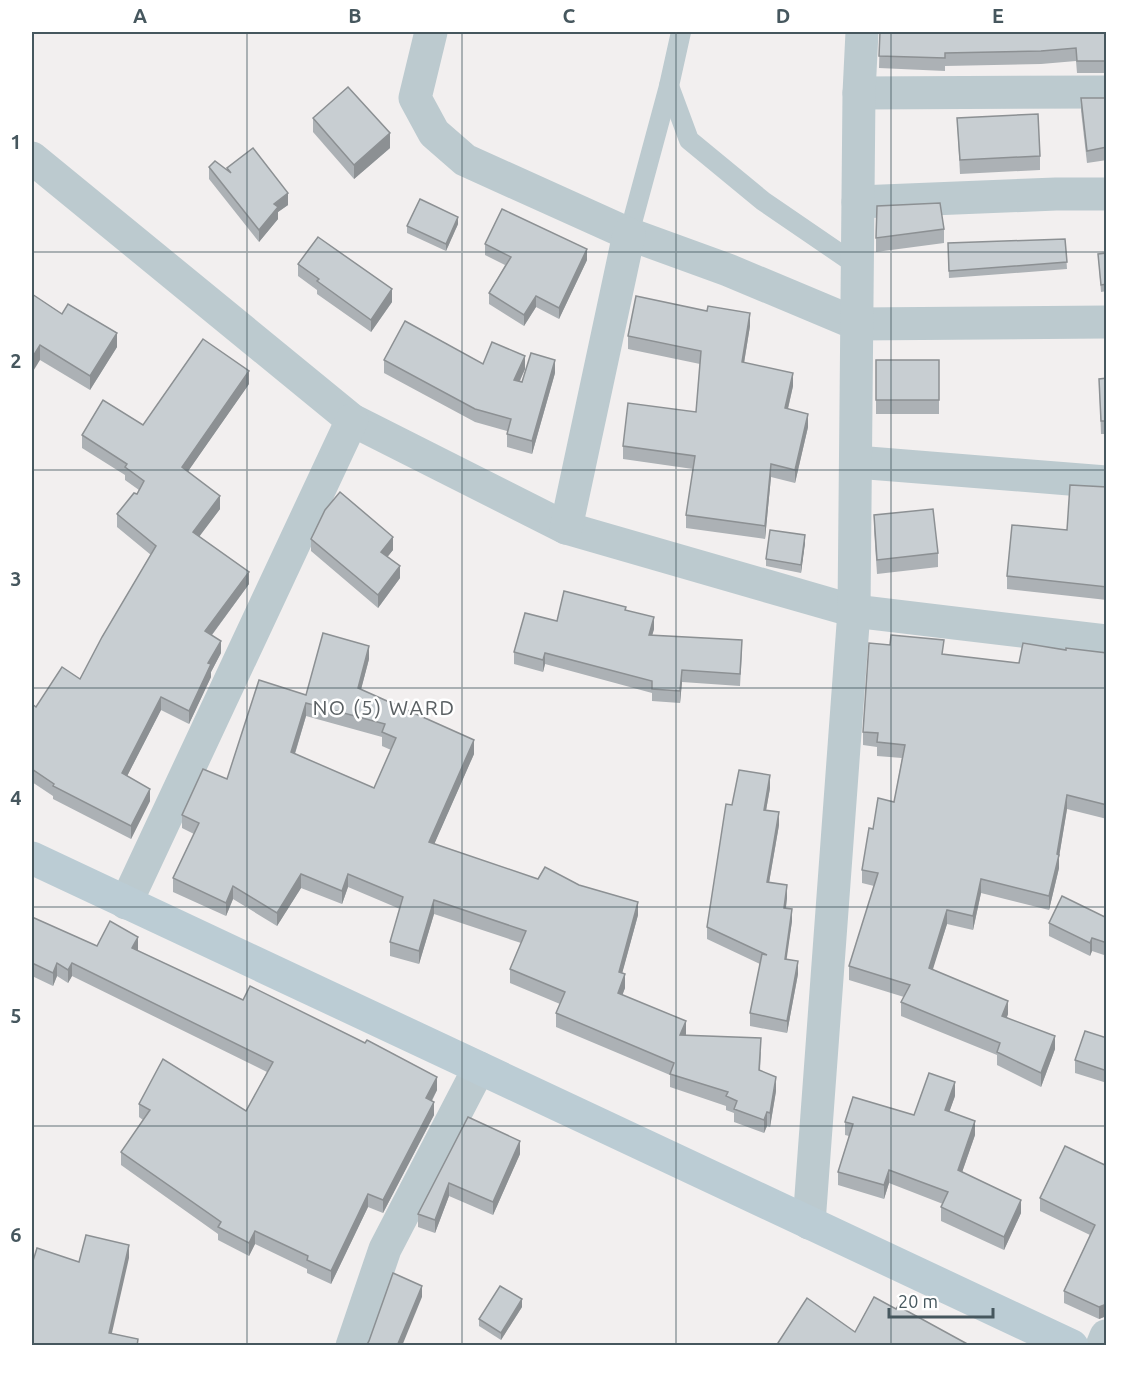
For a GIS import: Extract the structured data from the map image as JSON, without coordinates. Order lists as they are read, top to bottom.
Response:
{
  "districts": ["NO (5) WARD"],
  "scale_bar": "20 m",
  "grid": {
    "columns": [
      "A",
      "B",
      "C",
      "D",
      "E"
    ],
    "rows": [
      "1",
      "2",
      "3",
      "4",
      "5",
      "6"
    ]
  }
}
